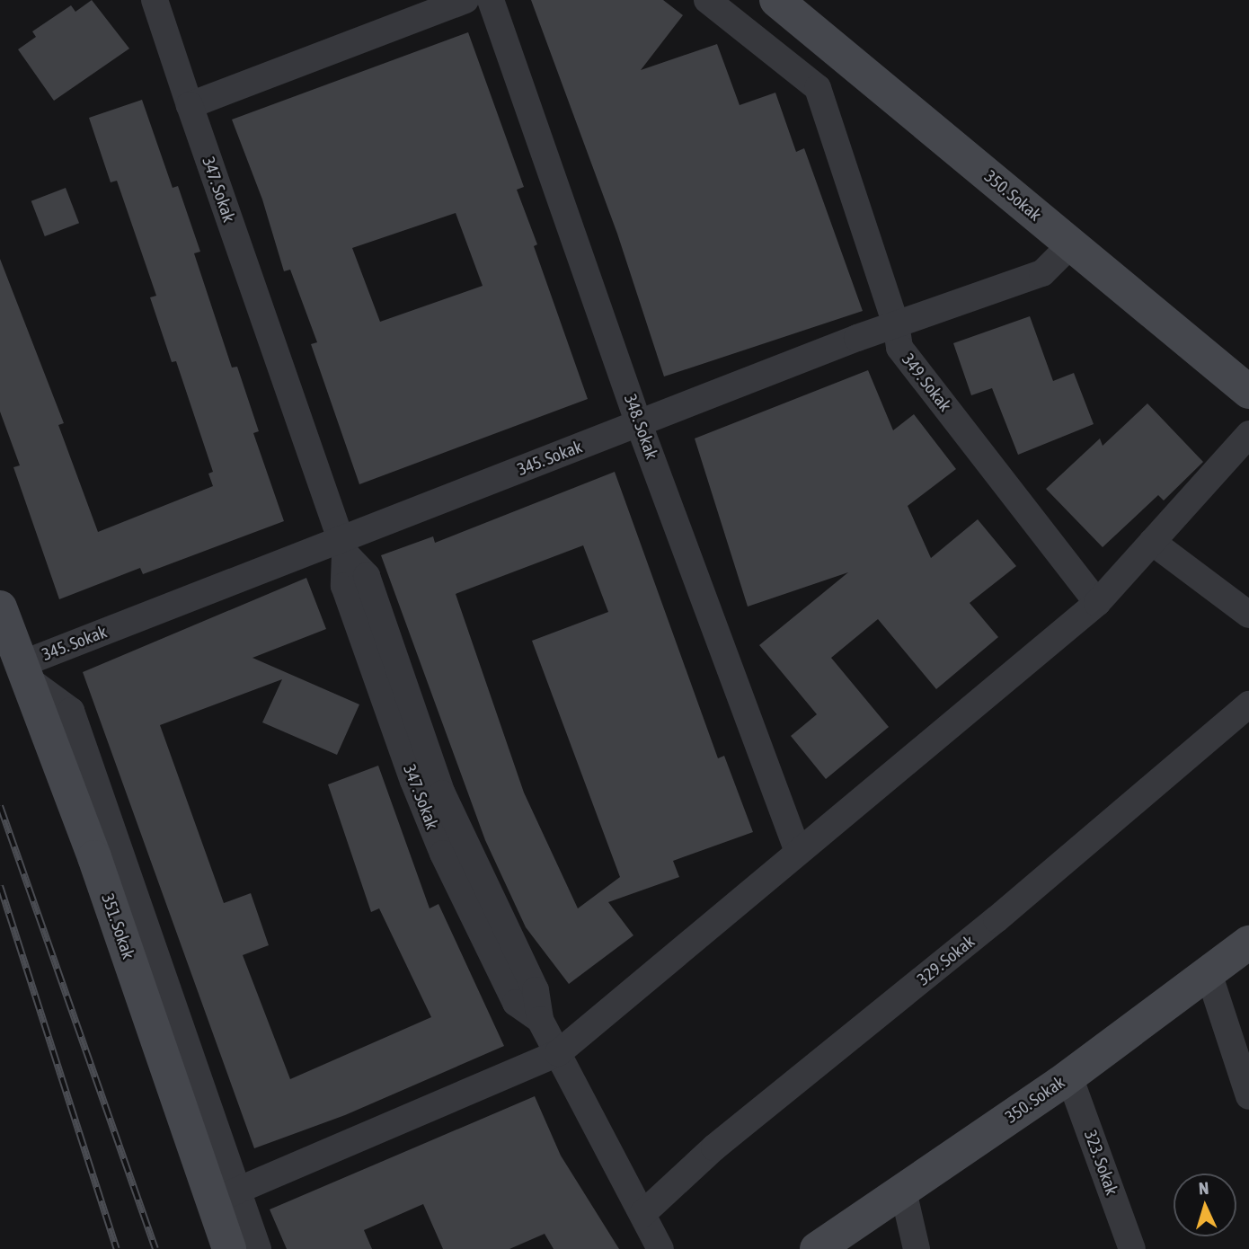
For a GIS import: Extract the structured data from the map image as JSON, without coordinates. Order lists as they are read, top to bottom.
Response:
{
  "streets": {
    "street": [
      "347. Sokak",
      "350. Sokak",
      "349. Sokak",
      "348. Sokak",
      "345. Sokak",
      "351. Sokak",
      "329. Sokak",
      "323. Sokak"
    ]
  },
  "crossings": [
    ["347. Sokak", "345. Sokak"],
    ["347. Sokak", "329. Sokak"],
    ["350. Sokak", "345. Sokak"],
    ["350. Sokak", "323. Sokak"],
    ["349. Sokak", "345. Sokak"],
    ["348. Sokak", "345. Sokak"],
    ["345. Sokak", "351. Sokak"]
  ],
  "north": "top"
}
